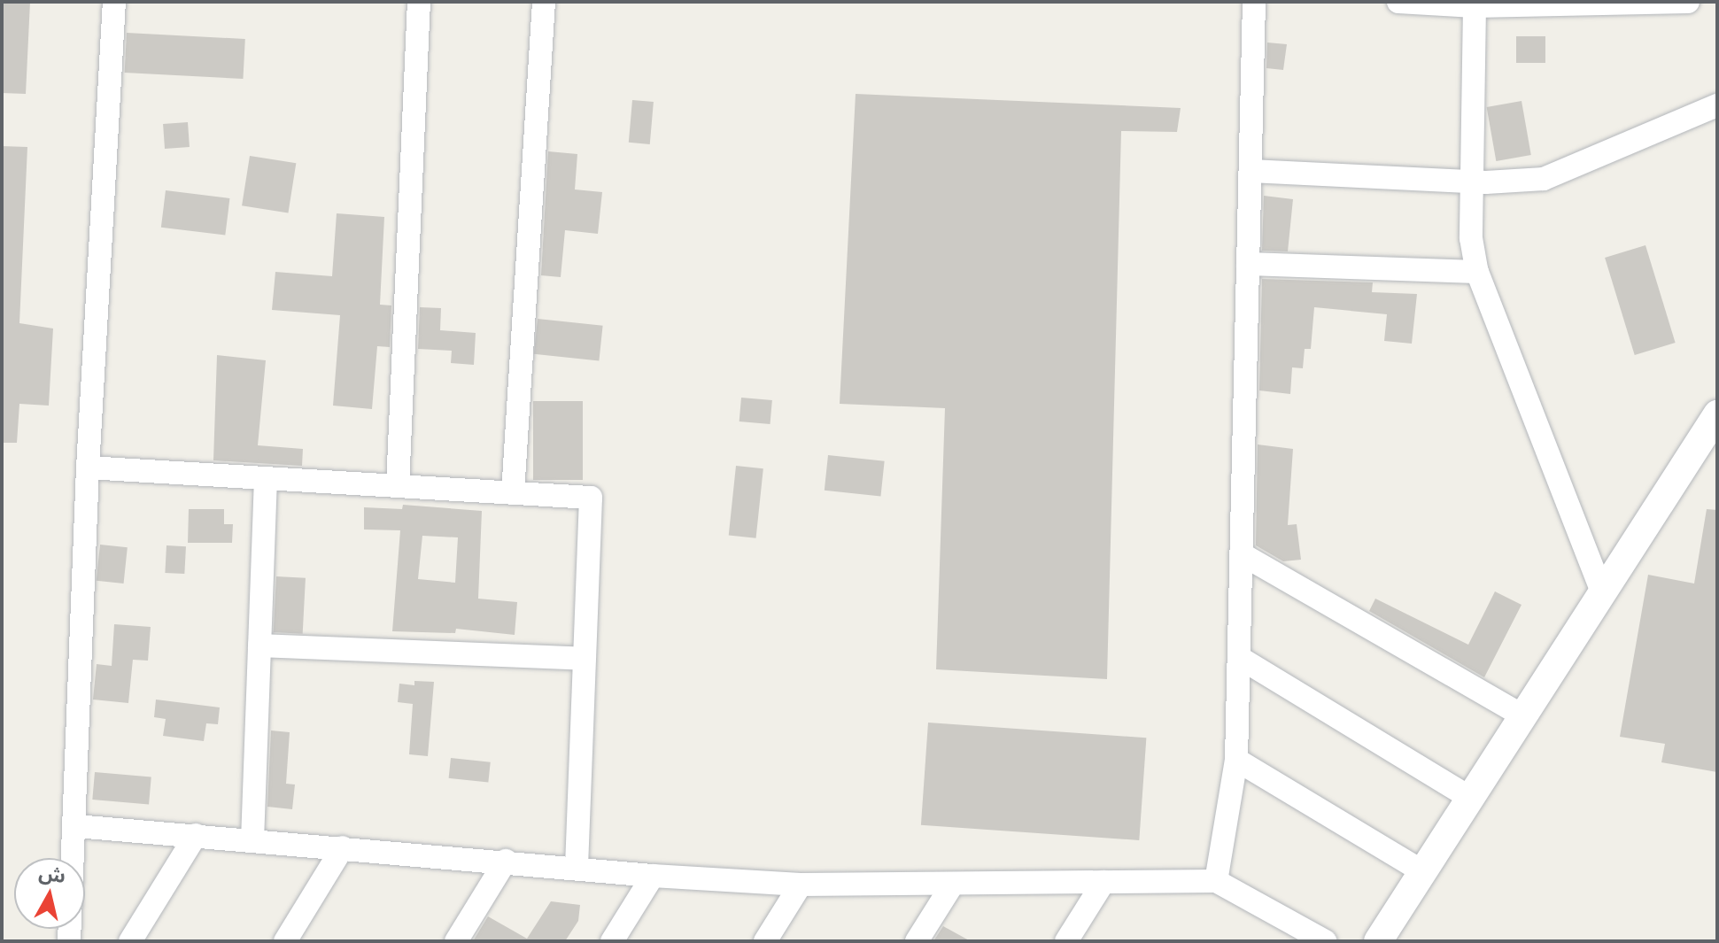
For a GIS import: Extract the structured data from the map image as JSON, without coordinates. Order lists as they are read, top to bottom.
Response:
{
  "north": "top"
}
